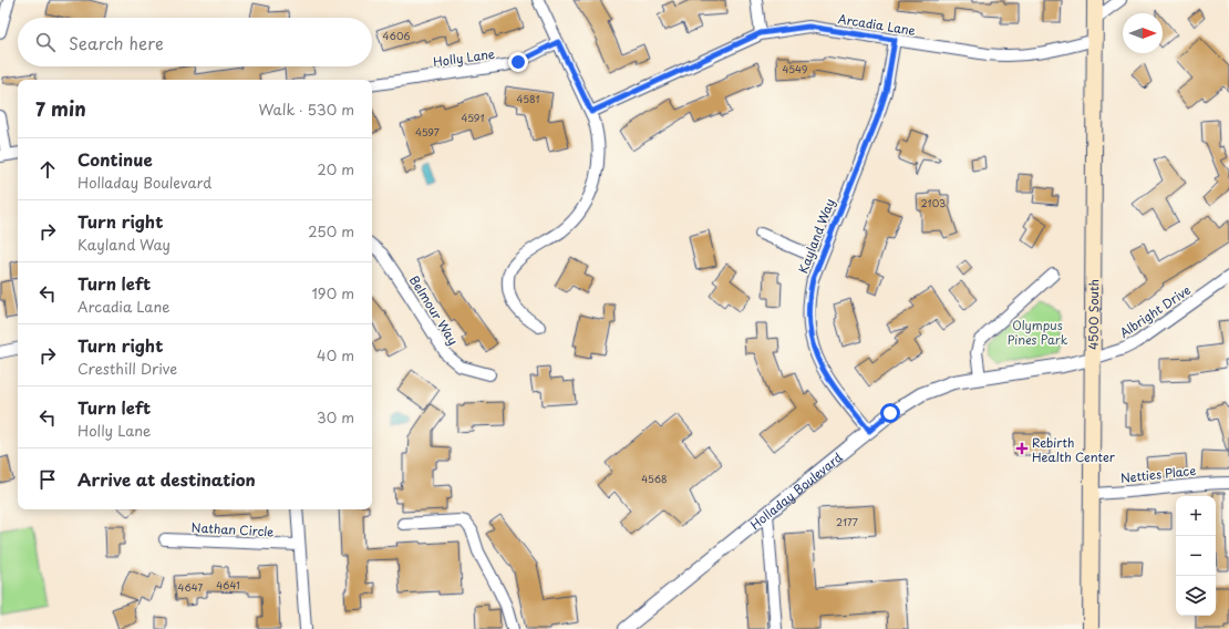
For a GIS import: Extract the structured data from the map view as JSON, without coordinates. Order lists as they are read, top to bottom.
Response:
{
  "streets": {
    "main road": ["4500 South"],
    "street": [
      "Arcadia Lane",
      "Holly Lane",
      "Kayland Way",
      "Belmour Way",
      "Albright Drive",
      "Netties Place",
      "Holladay Boulevard",
      "Nathan Circle"
    ]
  },
  "crossings": [
    ["Arcadia Lane", "Kayland Way"],
    ["Arcadia Lane", "4500 South"],
    ["Kayland Way", "Holladay Boulevard"],
    ["Albright Drive", "4500 South"],
    ["Albright Drive", "Holladay Boulevard"],
    ["4500 South", "Netties Place"],
    ["4500 South", "Holladay Boulevard"]
  ],
  "parks": ["Olympus Pines Park"],
  "places": {
    "health": ["Rebirth Health Center"]
  },
  "house_numbers": [
    "4606",
    "4549",
    "4581",
    "4591",
    "4597",
    "2103",
    "4568",
    "2177",
    "4641",
    "4647"
  ],
  "north": "right",
  "page": {
    "search": "Search here",
    "heading": ["7 min", "Walk · 530 m"],
    "list": [
      ["Continue", "Holladay Boulevard", "20 m"],
      ["Turn right", "Kayland Way", "250 m"],
      ["Turn left", "Arcadia Lane", "190 m"],
      ["Turn right", "Cresthill Drive", "40 m"],
      ["Turn left", "Holly Lane", "30 m"],
      "Arrive at destination"
    ],
    "map_buttons": ["+", "−"]
  }
}
